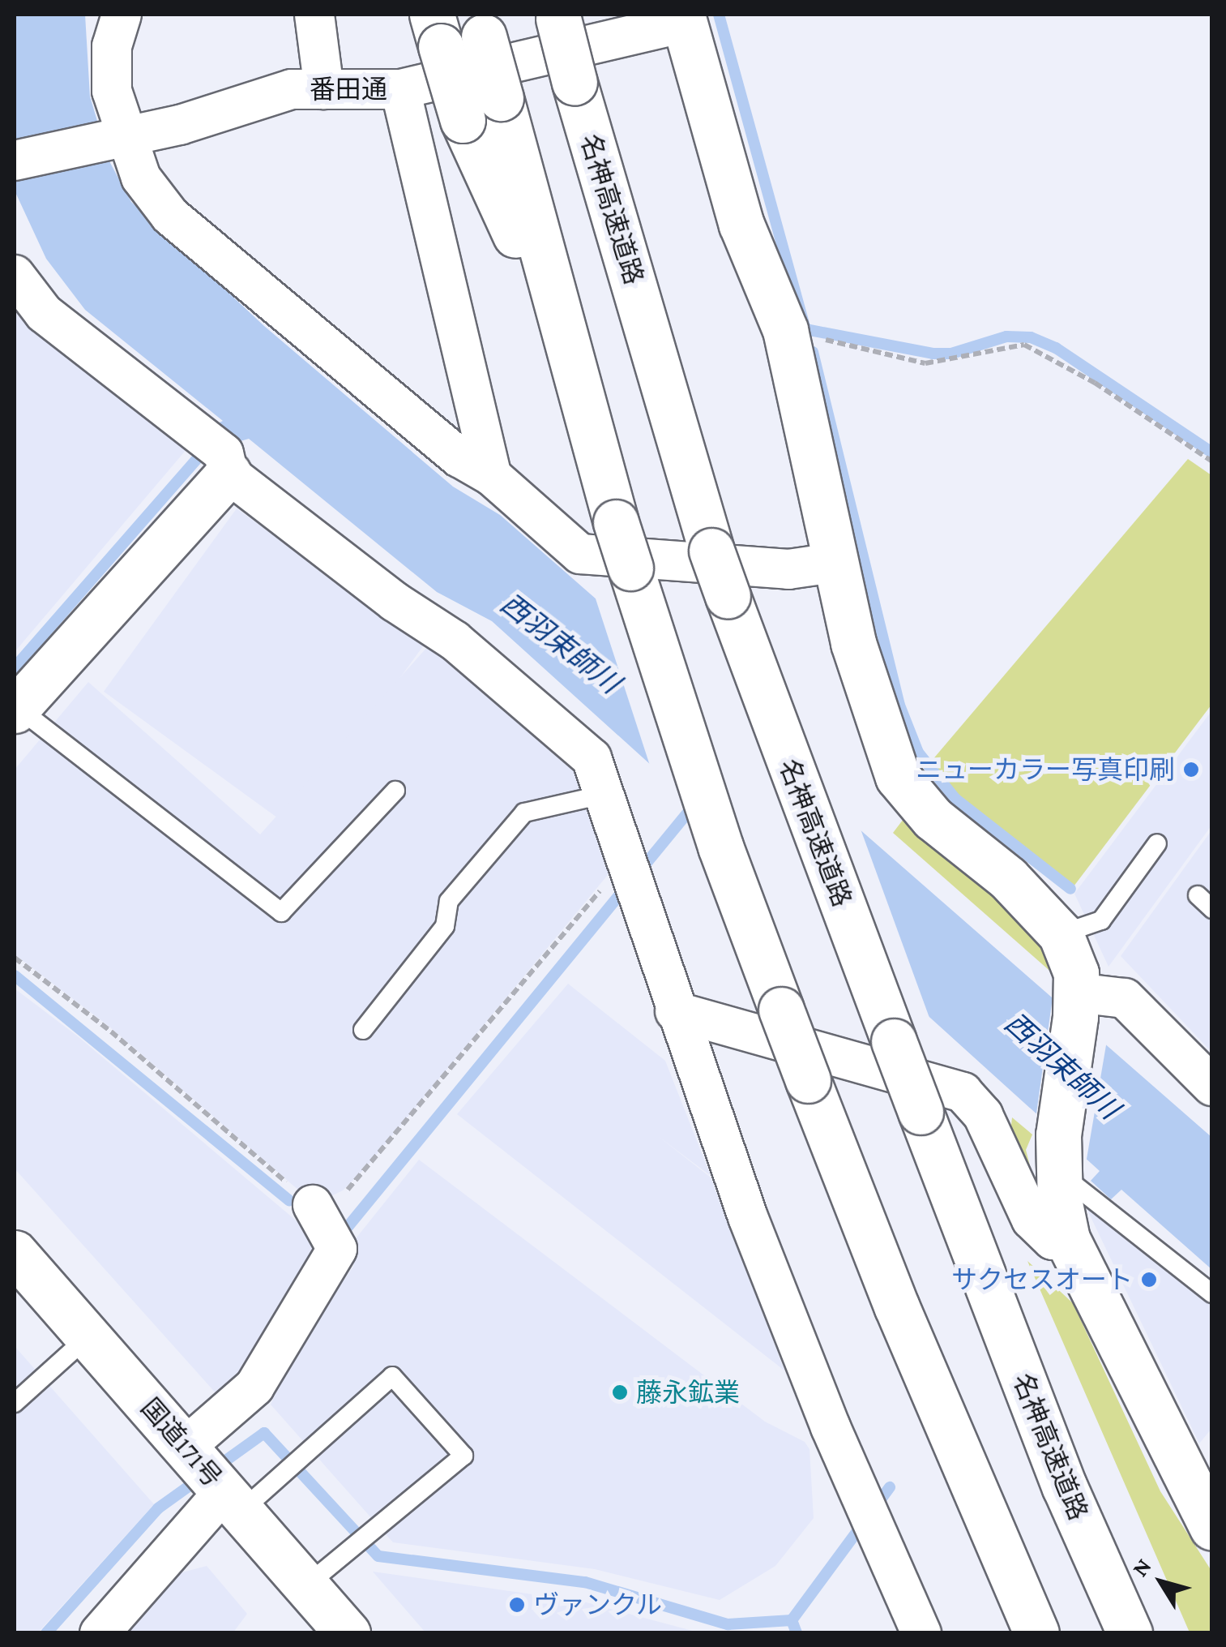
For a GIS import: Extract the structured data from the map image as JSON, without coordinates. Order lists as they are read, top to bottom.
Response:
{
  "streets": {
    "main road": ["名神高速道路", "国道171号"],
    "street": ["番田通"]
  },
  "water": ["西羽束師川"],
  "places": [
    "ニューカラー写真印刷",
    "サクセスオート",
    "藤永鉱業",
    "ヴァンクル"
  ],
  "north": "top left"
}
